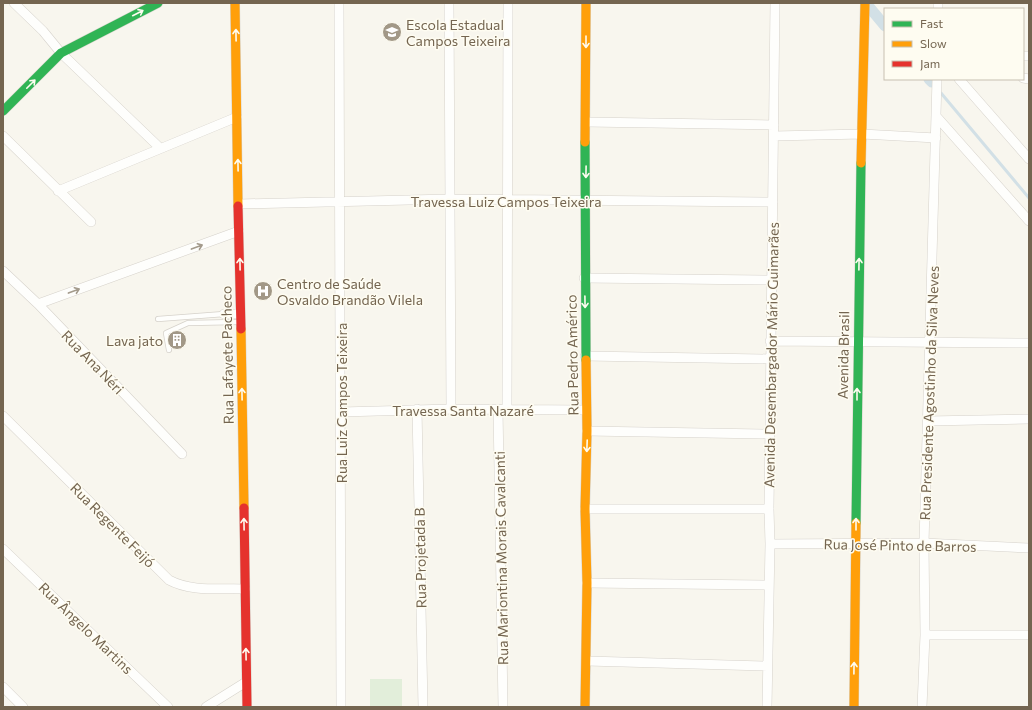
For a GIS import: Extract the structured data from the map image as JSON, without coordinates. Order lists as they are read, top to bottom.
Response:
{
  "streets": {
    "street": [
      "Travessa Luiz Campos Teixeira",
      "Rua Lafayete Pacheco",
      "Rua Pedro Américo",
      "Avenida Desembargador Mário Guimarães",
      "Avenida Brasil",
      "Rua Ana Néri",
      "Rua Presidente Agostinho da Silva Neves",
      "Rua Luiz Campos Teixeira",
      "Travessa Santa Nazaré",
      "Rua Regente Feijó",
      "Rua José Pinto de Barros",
      "Rua Projetada B",
      "Rua Mariontina Morais Cavalcanti",
      "Rua Ângelo Martins"
    ]
  },
  "crossings": [
    ["Travessa Luiz Campos Teixeira", "Rua Lafayete Pacheco"],
    ["Travessa Luiz Campos Teixeira", "Rua Pedro Américo"],
    ["Travessa Luiz Campos Teixeira", "Avenida Desembargador Mário Guimarães"],
    ["Travessa Luiz Campos Teixeira", "Rua Luiz Campos Teixeira"],
    ["Travessa Luiz Campos Teixeira", "Rua Mariontina Morais Cavalcanti"],
    ["Rua Lafayete Pacheco", "Rua Regente Feijó"],
    ["Rua Pedro Américo", "Travessa Santa Nazaré"],
    ["Avenida Desembargador Mário Guimarães", "Rua José Pinto de Barros"],
    ["Avenida Brasil", "Rua José Pinto de Barros"],
    ["Rua Presidente Agostinho da Silva Neves", "Rua José Pinto de Barros"],
    ["Rua Luiz Campos Teixeira", "Travessa Santa Nazaré"],
    ["Travessa Santa Nazaré", "Rua Projetada B"],
    ["Travessa Santa Nazaré", "Rua Mariontina Morais Cavalcanti"]
  ],
  "one_way": ["Rua Lafayete Pacheco", "Rua Pedro Américo", "Avenida Brasil"],
  "places": {
    "school or university": ["Escola Estadual Campos Teixeira"],
    "hospital": ["Centro de Saúde Osvaldo Brandão Vilela"],
    "building": ["Lava jato"]
  },
  "legend": ["Fast", "Slow", "Jam"]
}
